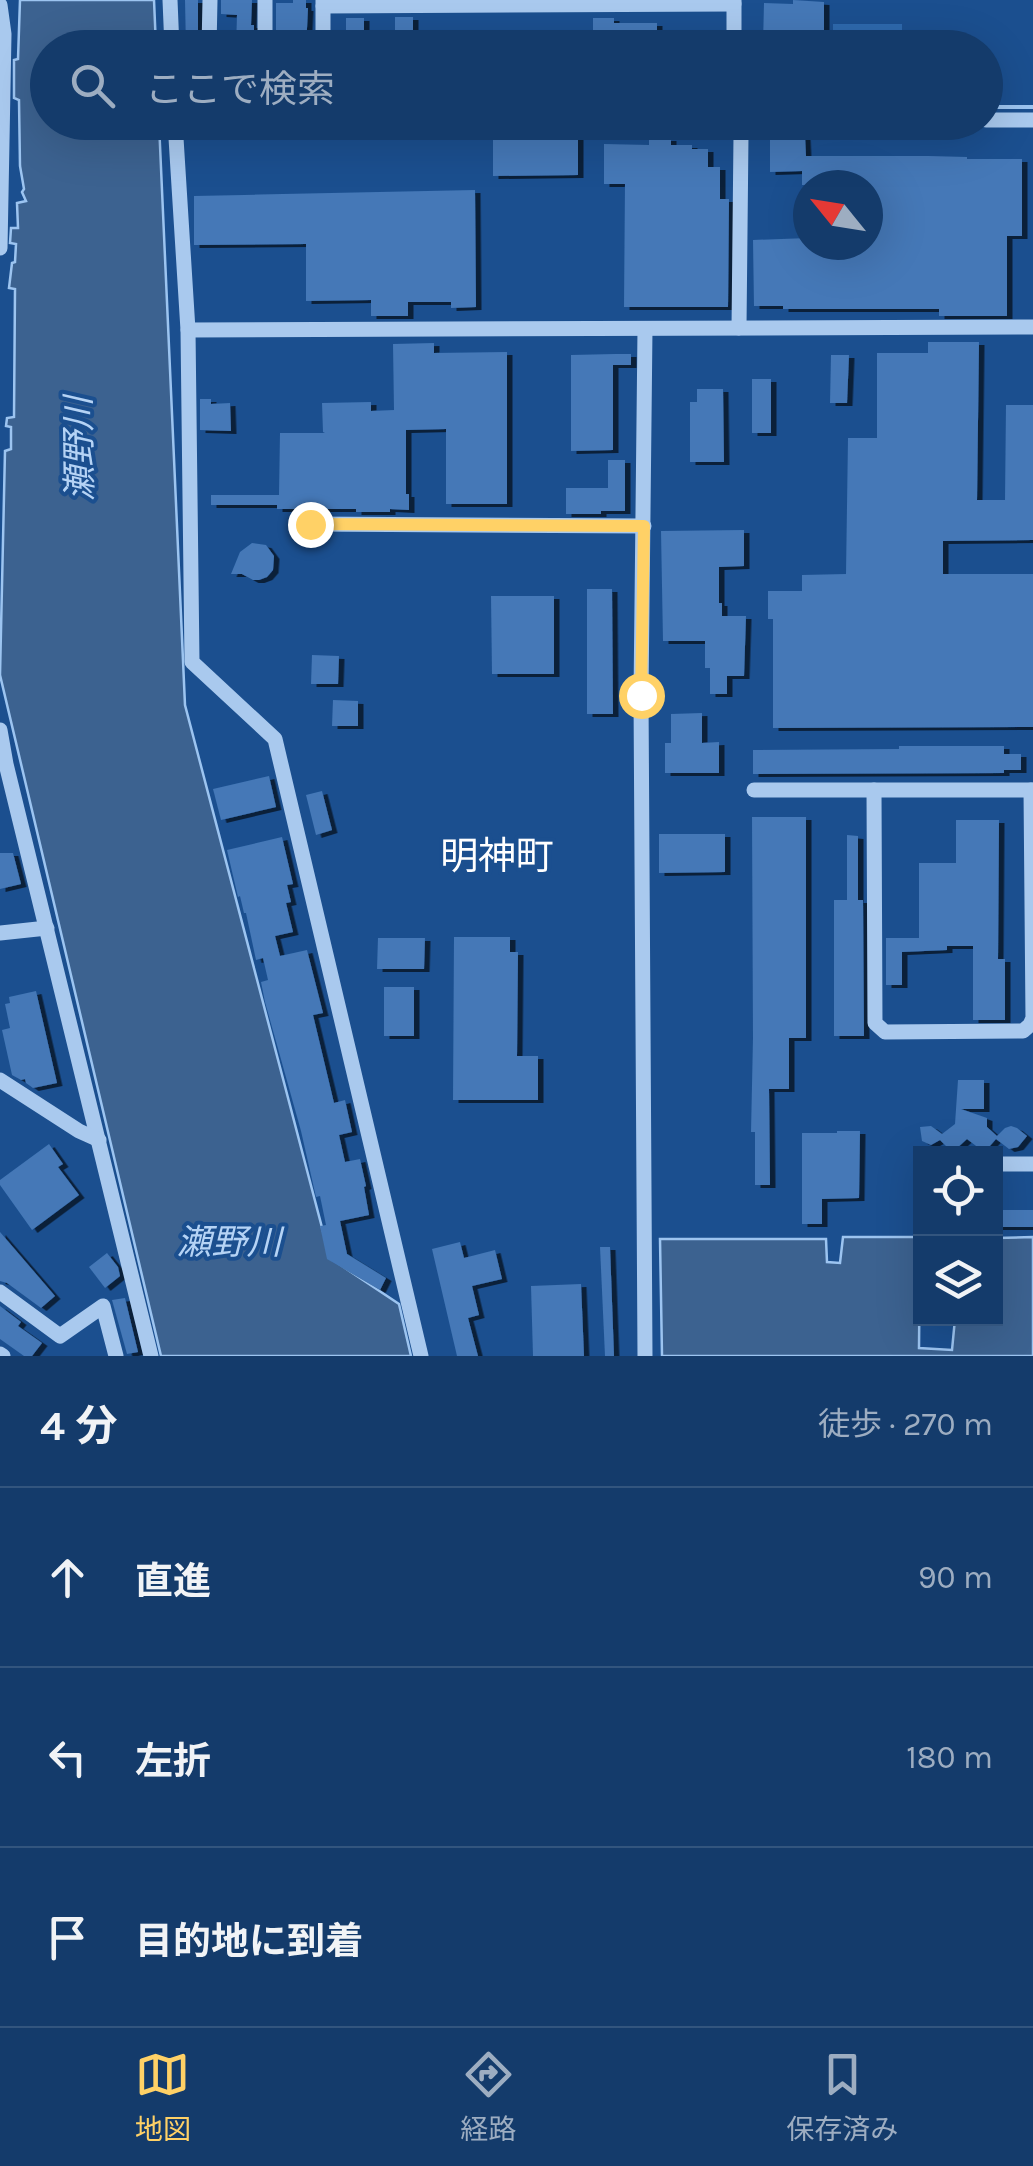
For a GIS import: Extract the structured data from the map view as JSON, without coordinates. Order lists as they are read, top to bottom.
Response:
{
  "districts": ["明神町"],
  "water": ["瀬野川"],
  "north": "top left",
  "page": {
    "search": "ここで検索",
    "heading": ["4 分", "徒歩 · 270 m"],
    "list": [
      ["直進", "90 m"],
      ["左折", "180 m"],
      "目的地に到着"
    ],
    "nav": ["地図", "経路", "保存済み"]
  }
}
